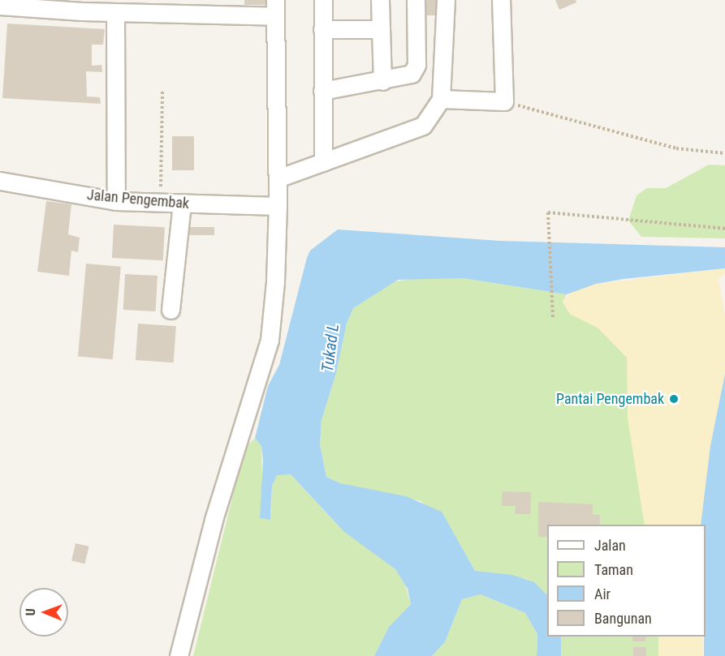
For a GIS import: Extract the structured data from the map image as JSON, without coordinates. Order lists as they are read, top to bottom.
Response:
{
  "streets": {
    "street": ["Jalan Pengembak"]
  },
  "water": ["Tukad L"],
  "places": ["Pantai Pengembak"],
  "legend": [
    "Jalan",
    "Taman",
    "Air",
    "Bangunan"
  ],
  "north": "left"
}
